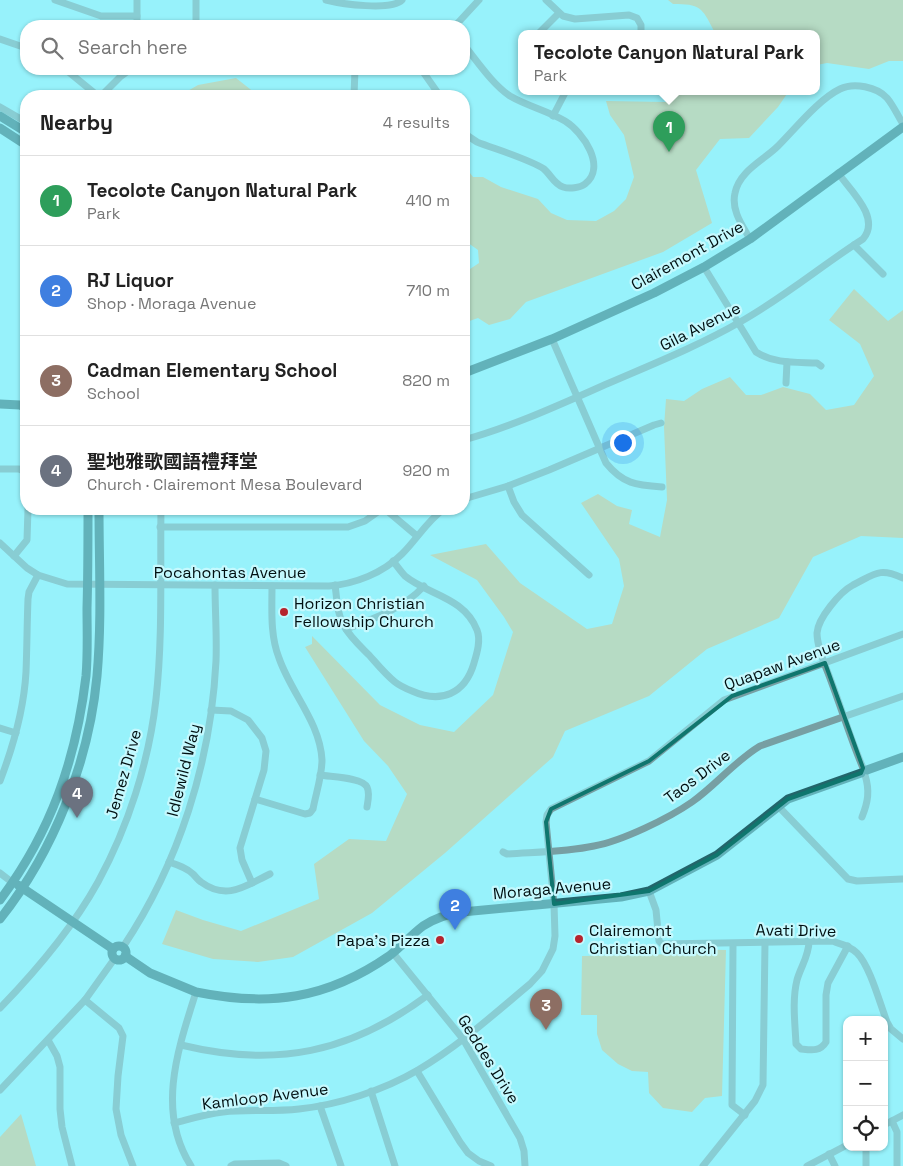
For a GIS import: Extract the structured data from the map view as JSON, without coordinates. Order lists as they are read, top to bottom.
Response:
{
  "streets": {
    "main road": ["Clairemont Drive", "Moraga Avenue"],
    "street": [
      "Gila Avenue",
      "Pocahontas Avenue",
      "Quapaw Avenue",
      "Idlewild Way",
      "Jemez Drive",
      "Taos Drive",
      "Avati Drive",
      "Geddes Drive",
      "Kamloop Avenue"
    ]
  },
  "crossings": [
    ["Clairemont Drive", "Gila Avenue"],
    ["Pocahontas Avenue", "Idlewild Way"],
    ["Pocahontas Avenue", "Jemez Drive"],
    ["Quapaw Avenue", "Kamloop Avenue"],
    ["Idlewild Way", "Moraga Avenue"],
    ["Taos Drive", "Kamloop Avenue"],
    ["Moraga Avenue", "Avati Drive"],
    ["Moraga Avenue", "Geddes Drive"],
    ["Moraga Avenue", "Kamloop Avenue"],
    ["Geddes Drive", "Kamloop Avenue"]
  ],
  "places": ["Horizon Christian Fellowship Church", "Clairemont Christian Church", "Papa's Pizza"],
  "page": {
    "search": "Search here",
    "popup": ["Tecolote Canyon Natural Park", "Park"],
    "heading": ["Nearby", "4 results"],
    "pins": [
      "1",
      "4",
      "2",
      "3"
    ],
    "list": [
      {
        "mark": "1",
        "name": "Tecolote Canyon Natural Park",
        "note": "Park",
        "value": "410 m"
      },
      {
        "mark": "2",
        "name": "RJ Liquor",
        "note": "Shop · Moraga Avenue",
        "value": "710 m"
      },
      {
        "mark": "3",
        "name": "Cadman Elementary School",
        "note": "School",
        "value": "820 m"
      },
      {
        "mark": "4",
        "name": "聖地雅歌國語禮拜堂",
        "note": "Church · Clairemont Mesa Boulevard",
        "value": "920 m"
      }
    ],
    "map_buttons": ["+", "−"]
  }
}
